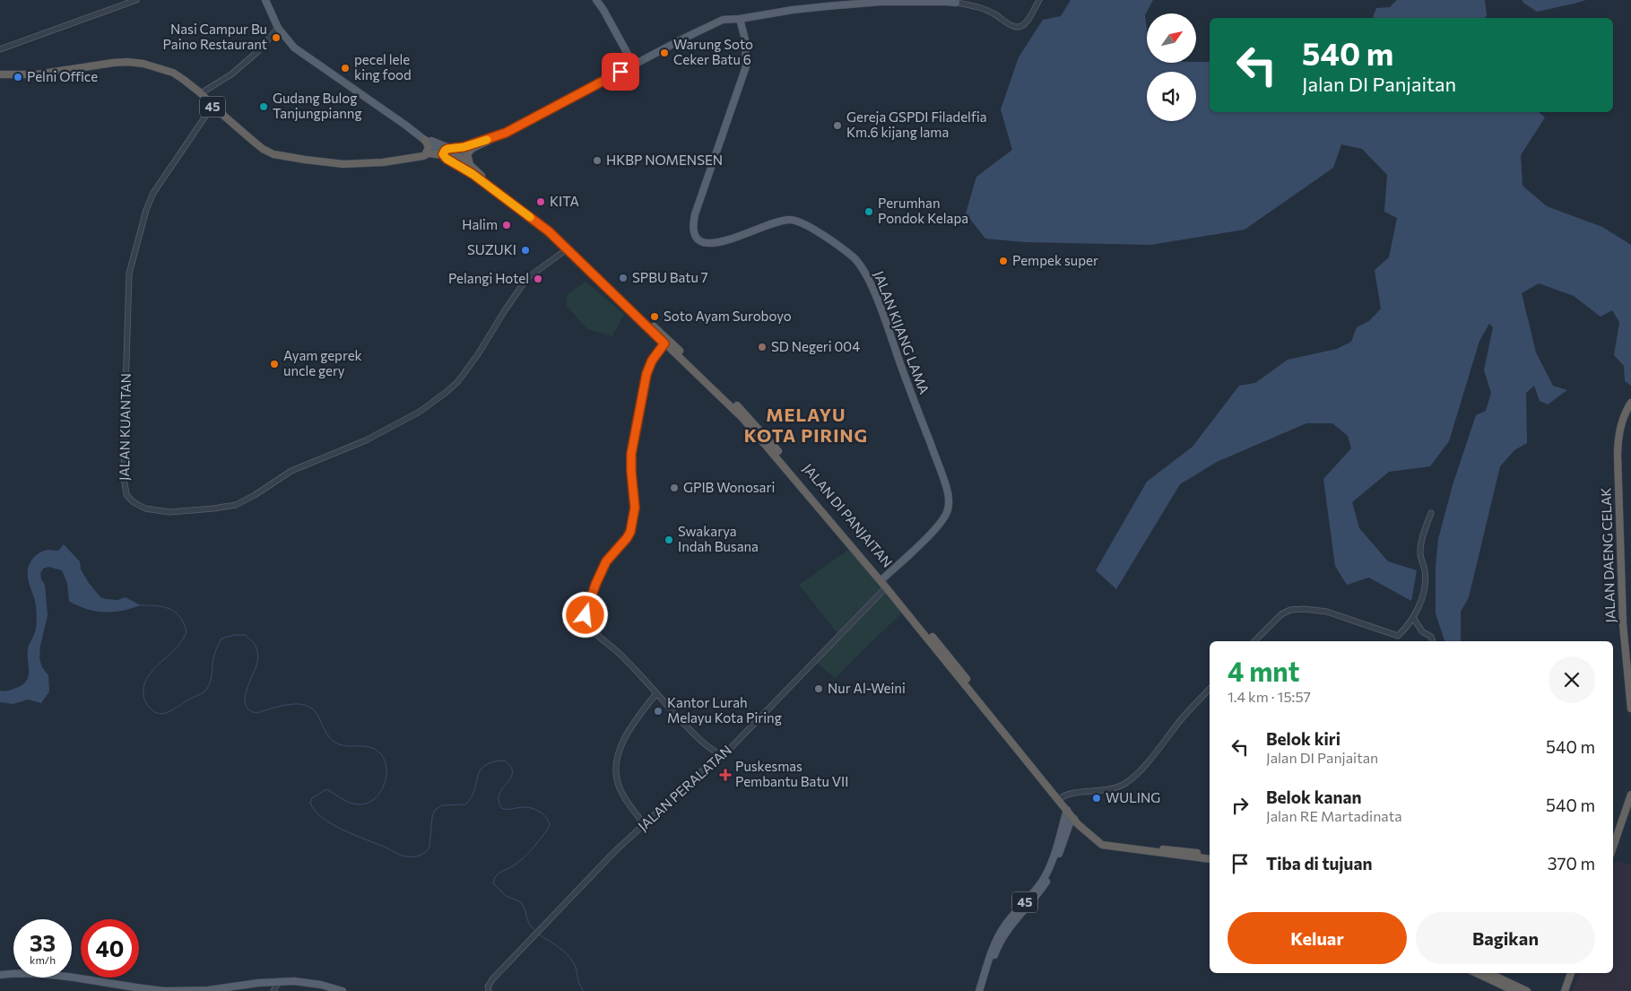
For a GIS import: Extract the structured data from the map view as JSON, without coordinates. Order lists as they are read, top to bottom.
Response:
{
  "streets": {
    "highway": ["45", "JALAN DI PANJAITAN", "JALAN DAENG CELAK"],
    "main road": ["JALAN KIJANG LAMA"],
    "street": ["JALAN KUANTAN", "JALAN PERALATAN"]
  },
  "crossings": [
    ["45", "JALAN KUANTAN"],
    ["45", "JALAN DI PANJAITAN"],
    ["JALAN KIJANG LAMA", "JALAN DI PANJAITAN"],
    ["JALAN KUANTAN", "JALAN DI PANJAITAN"],
    ["JALAN DI PANJAITAN", "JALAN PERALATAN"]
  ],
  "districts": ["MELAYU KOTA PIRING"],
  "places": {
    "other": [
      "Nasi Campur Bu Paino Restaurant",
      "Warung Soto Ceker Batu 6",
      "pecel lele king food",
      "Pelni Office",
      "Gudang Bulog Tanjungpianng",
      "Gereja GSPDI Filadelfia Km.6 kijang lama",
      "HKBP NOMENSEN",
      "KITA",
      "Perumhan Pondok Kelapa",
      "Halim",
      "SUZUKI",
      "Pempek super",
      "SPBU Batu 7",
      "Pelangi Hotel",
      "Soto Ayam Suroboyo",
      "SD Negeri 004",
      "Ayam geprek uncle gery",
      "GPIB Wonosari",
      "Swakarya Indah Busana",
      "Nur Al-Weini",
      "Kantor Lurah Melayu Kota Piring",
      "WULING"
    ],
    "health": ["Puskesmas Pembantu Batu VII"]
  },
  "north": "top right",
  "page": {
    "turn": ["540 m", "Jalan DI Panjaitan"],
    "heading": ["4 mnt", "1.4 km · 15:57"],
    "list": [
      {
        "name": "Belok kiri",
        "note": "Jalan DI Panjaitan",
        "value": "540 m"
      },
      {
        "name": "Belok kanan",
        "note": "Jalan RE Martadinata",
        "value": "540 m"
      },
      {
        "name": "Tiba di tujuan",
        "value": "370 m"
      }
    ],
    "buttons": ["Keluar", "Bagikan"],
    "speed": "33 km/h",
    "limit": "40"
  }
}
